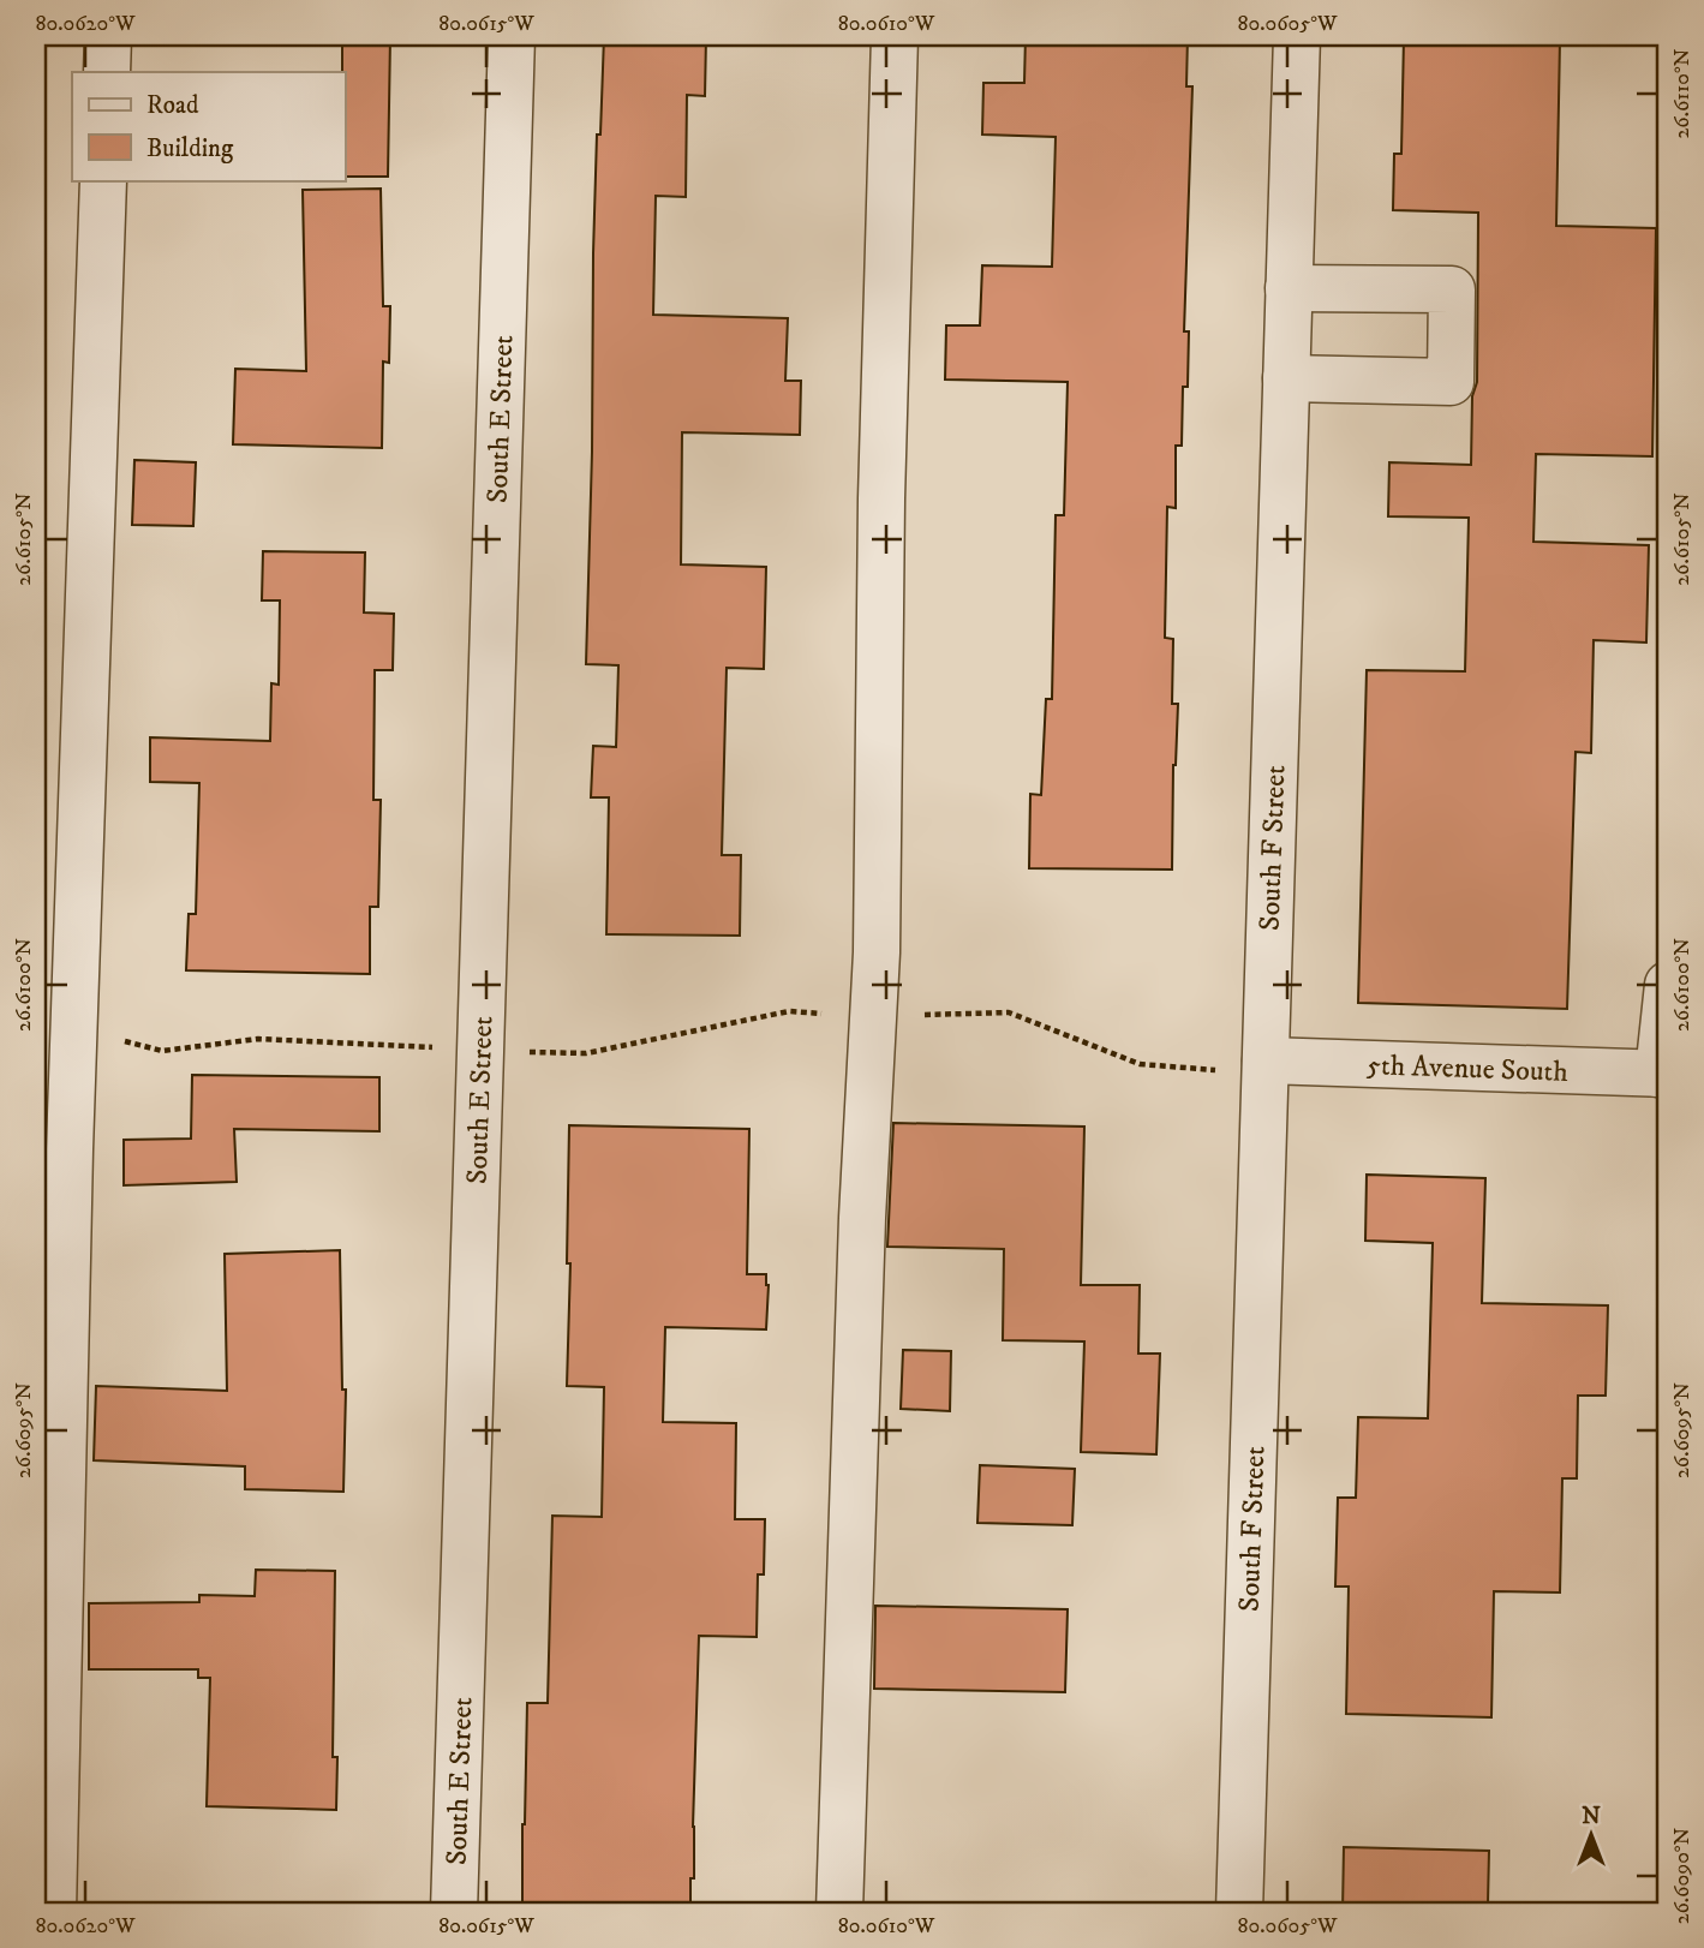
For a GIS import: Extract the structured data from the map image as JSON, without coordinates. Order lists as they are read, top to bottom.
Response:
{
  "streets": {
    "street": ["South E Street", "South F Street", "5th Avenue South"]
  },
  "crossings": [
    ["South F Street", "5th Avenue South"]
  ],
  "legend": ["Road", "Building"],
  "north": "top",
  "coordinates": [
    "80.0620°W",
    "80.0615°W",
    "80.0610°W",
    "80.0605°W",
    "26.6110°N",
    "26.6105°N",
    "26.6100°N",
    "26.6095°N",
    "26.6090°N"
  ]
}
